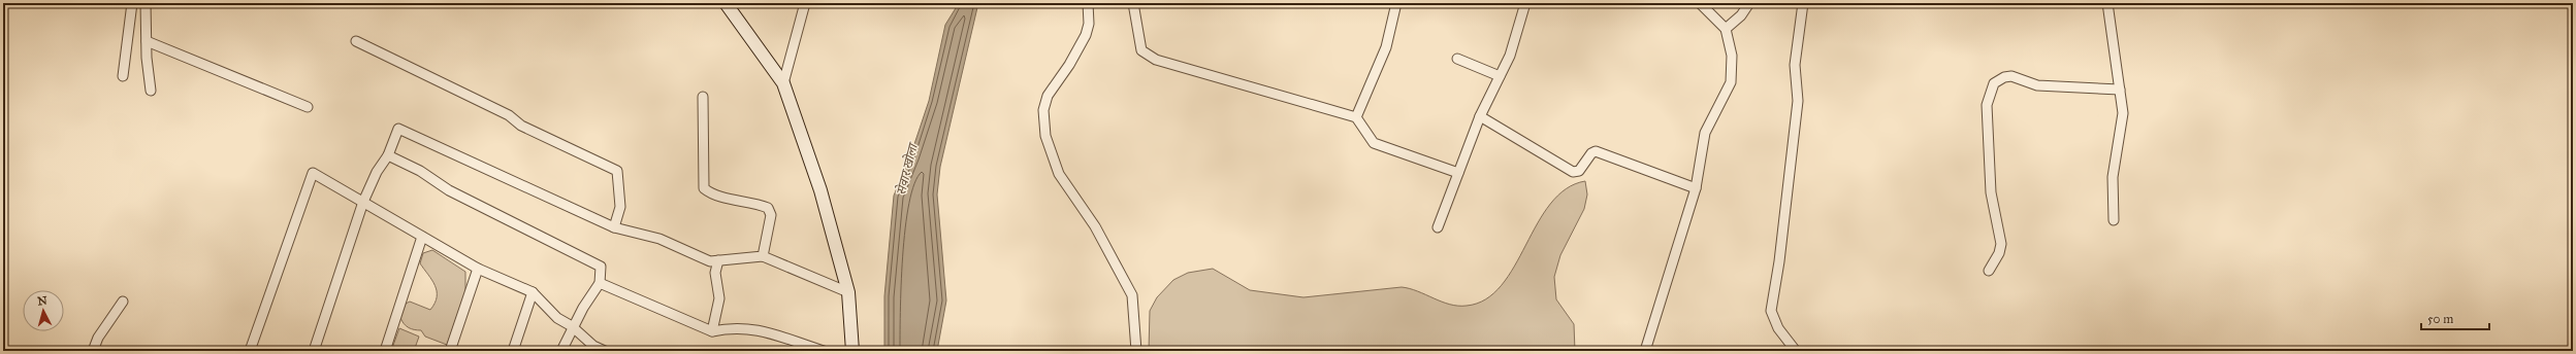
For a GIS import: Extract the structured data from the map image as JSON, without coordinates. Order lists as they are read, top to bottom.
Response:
{
  "water": ["सेवार खोला"],
  "scale_bar": "50 m",
  "north": "top"
}
